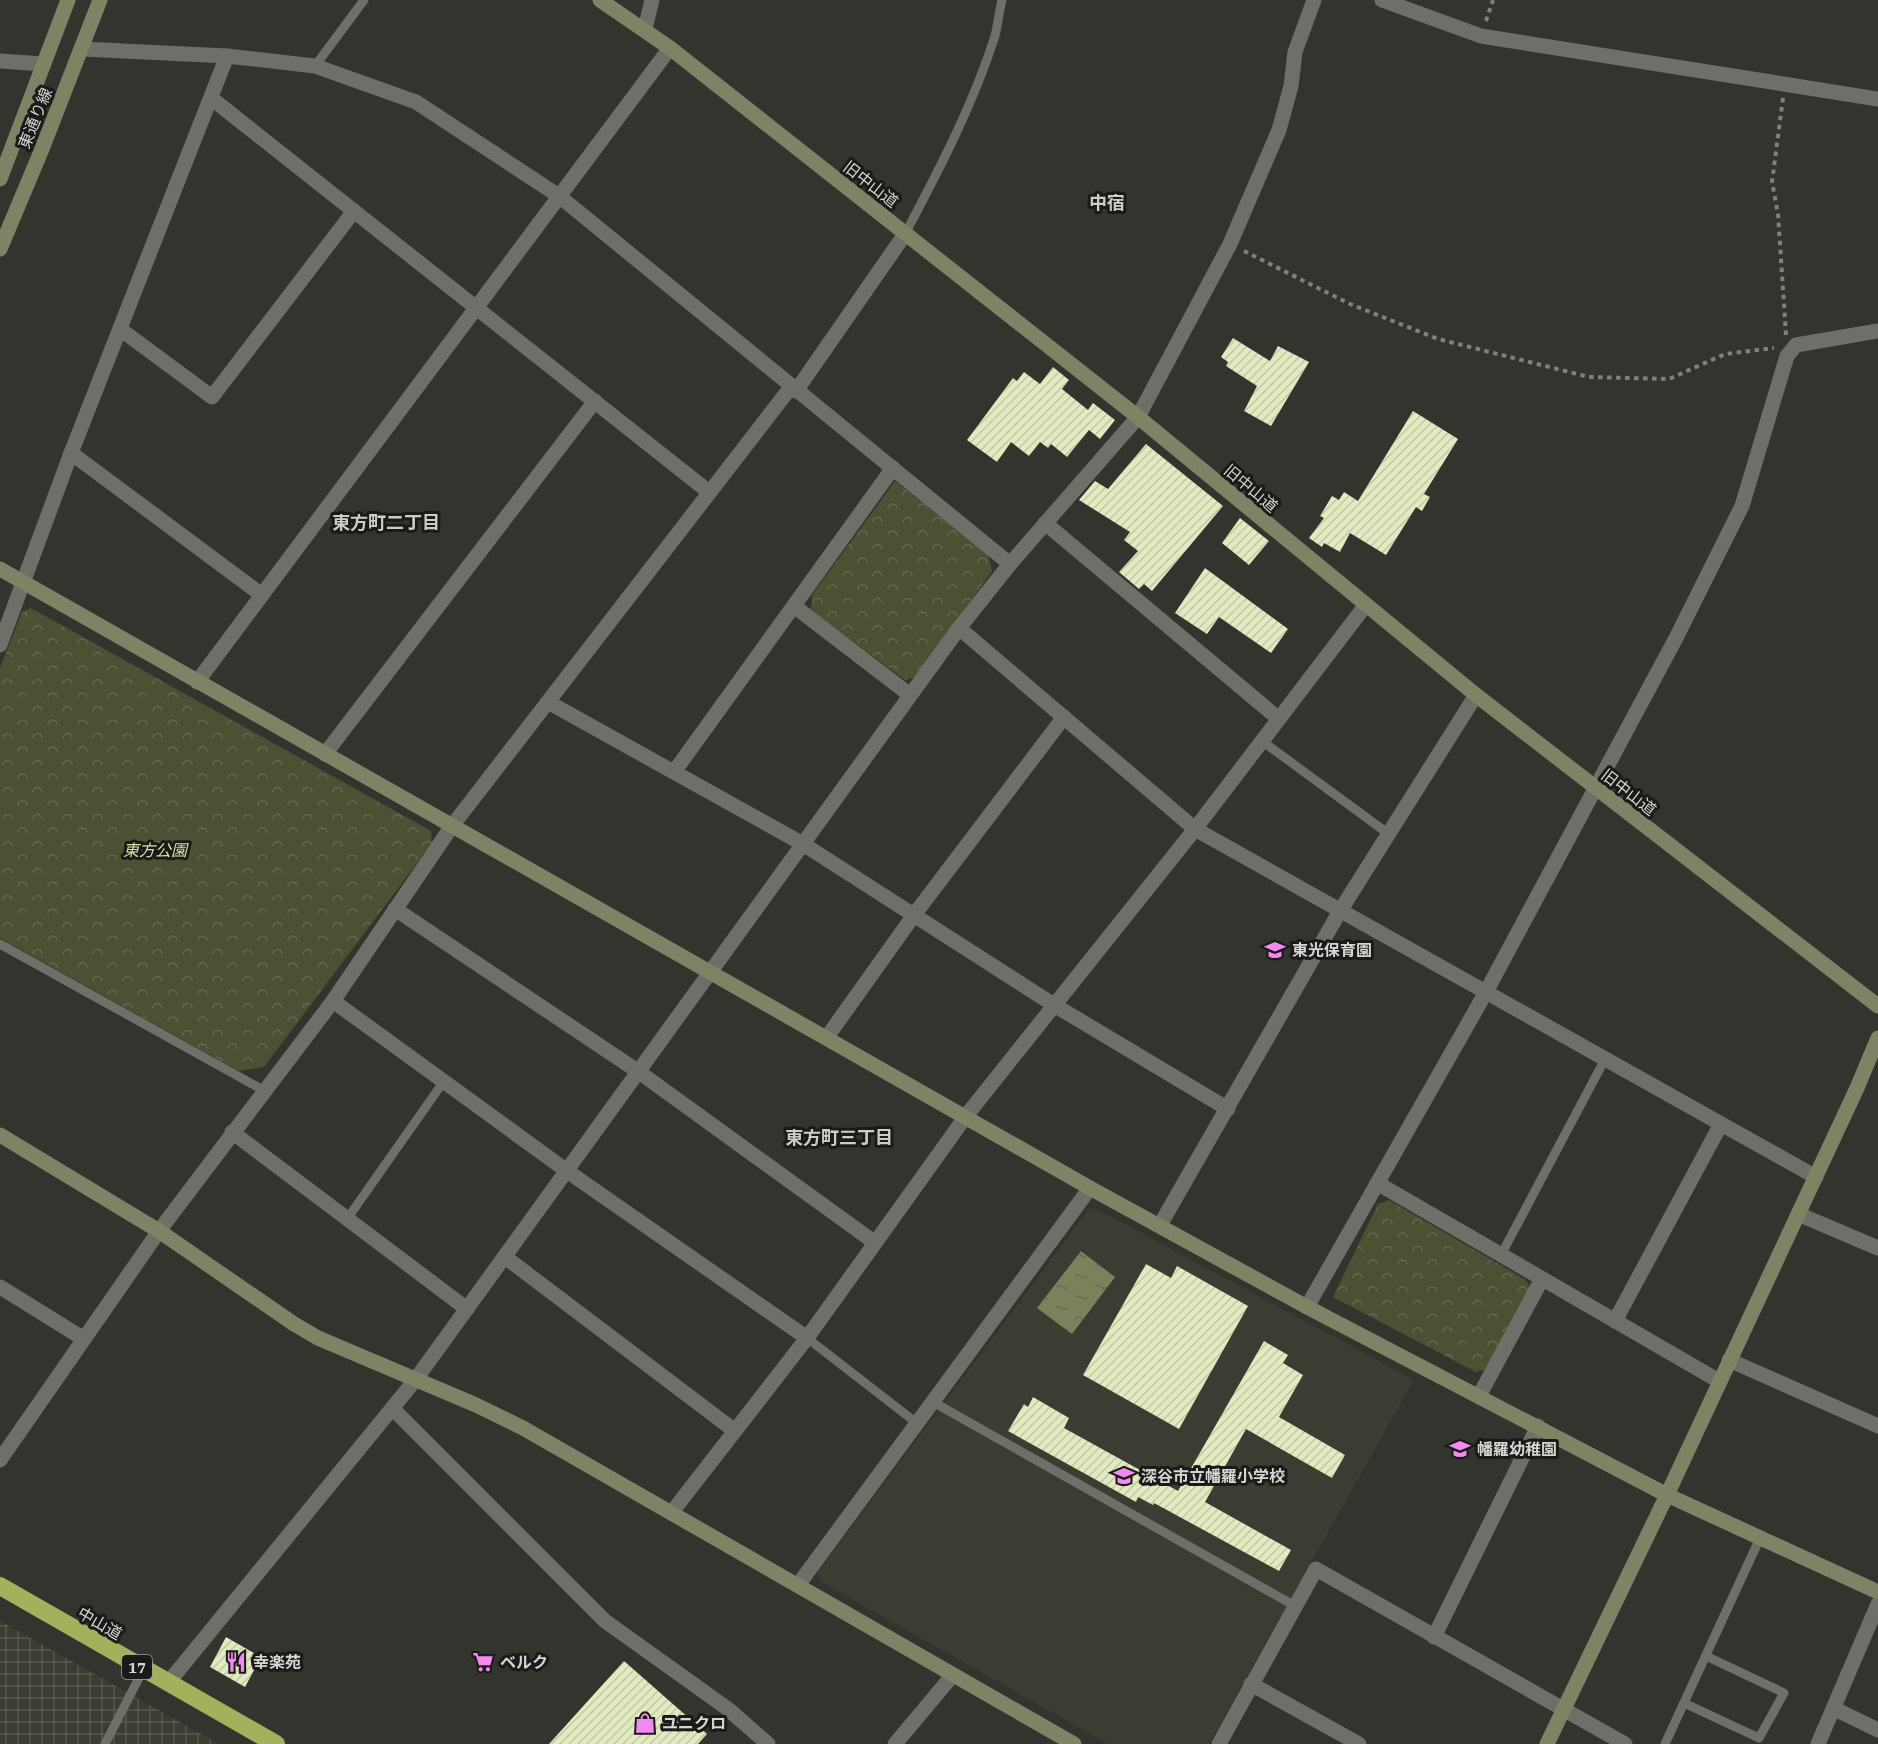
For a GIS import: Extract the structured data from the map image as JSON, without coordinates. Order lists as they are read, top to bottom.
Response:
{
  "streets": {
    "highway": ["中山道", "17"],
    "street": ["東通り線", "旧中山道"]
  },
  "districts": ["中宿", "東方町二丁目", "東方町三丁目"],
  "parks": ["東方公園"],
  "places": {
    "school or university": ["東光保育園", "幡羅幼稚園", "深谷市立幡羅小学校"],
    "restaurant": ["幸楽苑"],
    "supermarket": ["ベルク"],
    "shop": ["ユニクロ"]
  }
}
